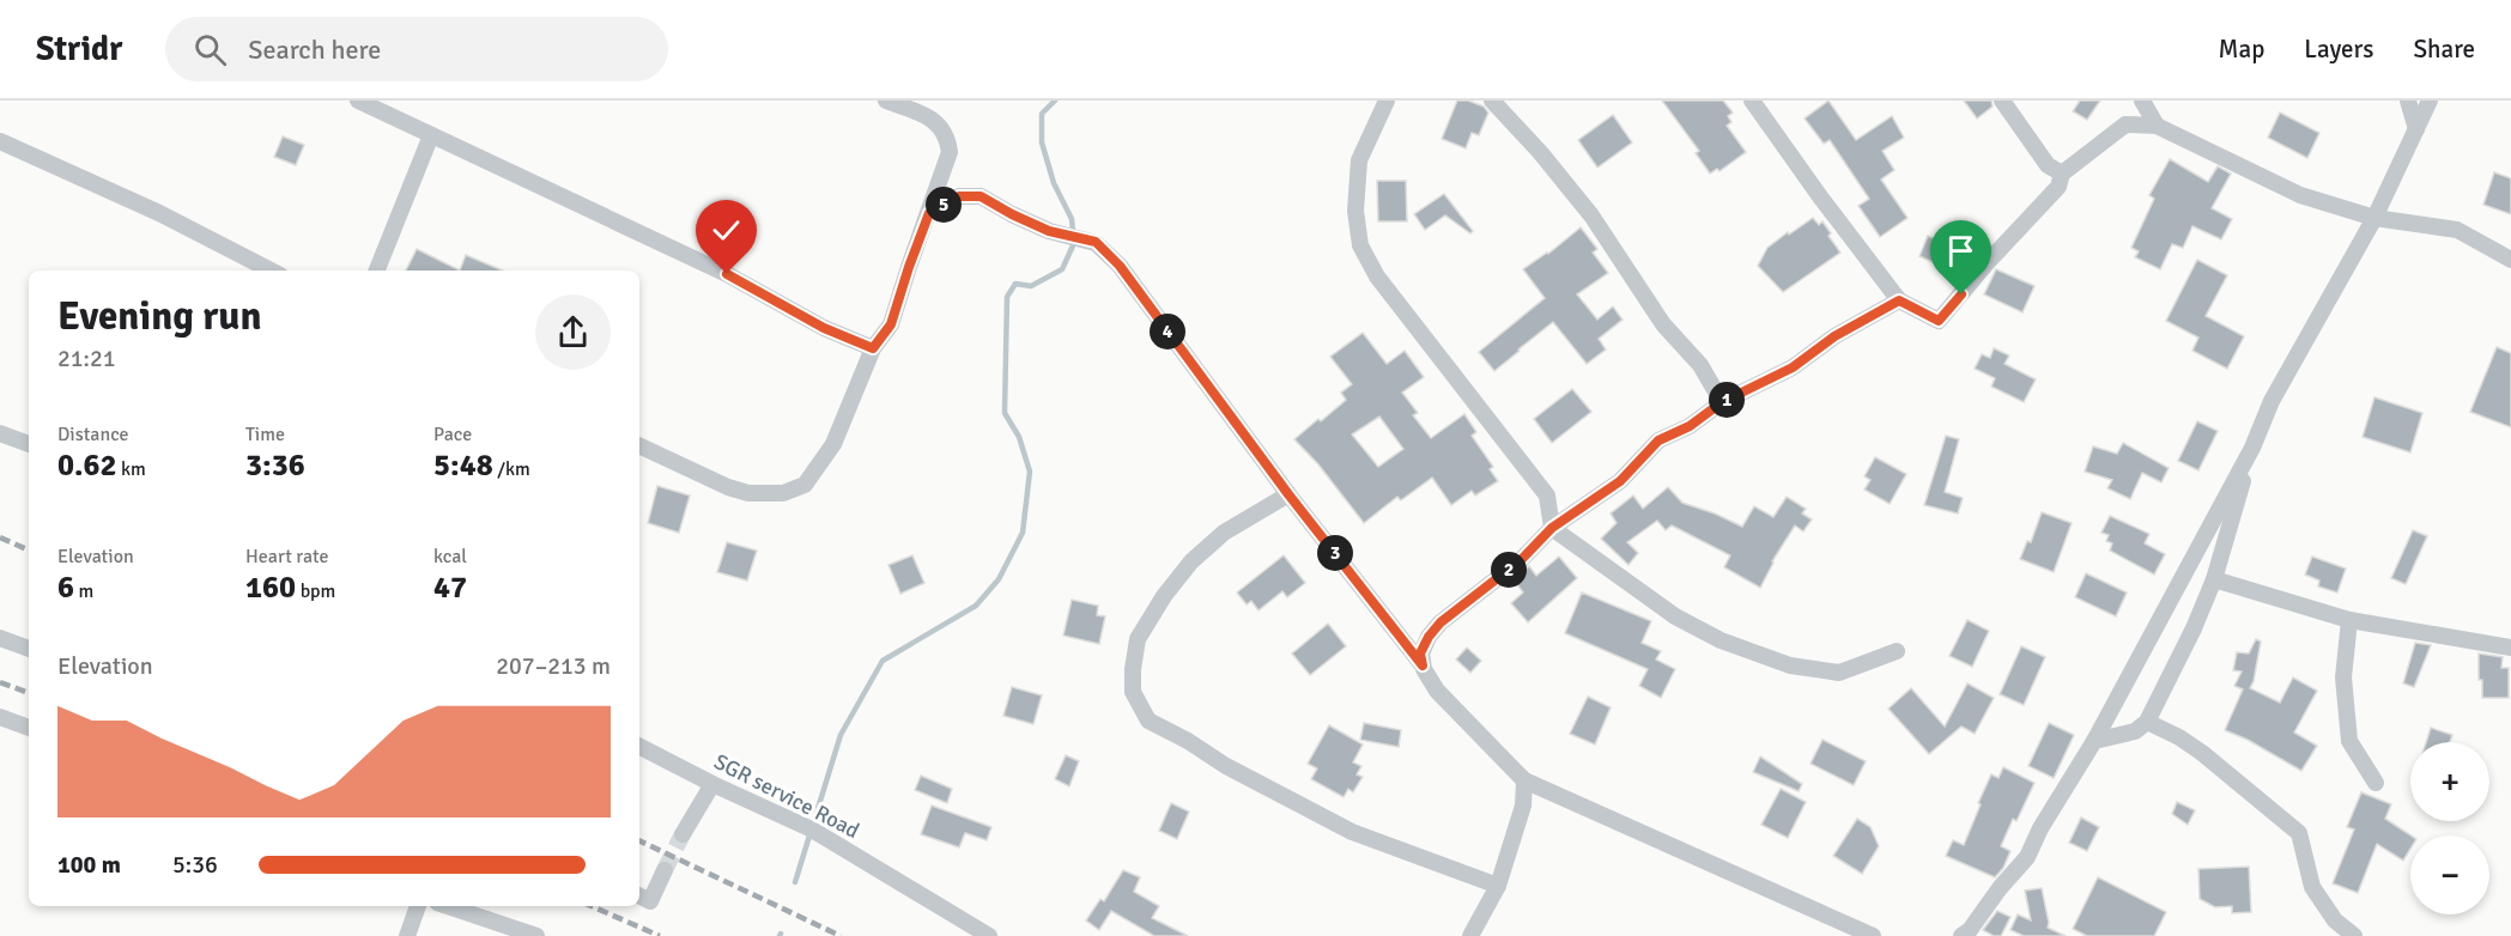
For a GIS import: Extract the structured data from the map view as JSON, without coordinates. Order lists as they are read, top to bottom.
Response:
{
  "streets": {
    "street": ["SGR service Road"]
  },
  "page": {
    "header": "Stridr",
    "search": "Search here",
    "nav": ["Map", "Layers", "Share"],
    "pins": [
      "5",
      "4",
      "1",
      "3",
      "2"
    ],
    "heading": ["Evening run", "21:21"],
    "stats": [
      ["Distance", "0.62 km"],
      ["Time", "3:36"],
      ["Pace", "5:48 /km"],
      ["Elevation", "6 m"],
      ["Heart rate", "160 bpm"],
      ["kcal", "47"]
    ],
    "chart": ["Elevation", "207–213 m"],
    "map_buttons": ["+", "−"],
    "list": [
      {
        "name": "100 m",
        "note": "5:36"
      }
    ]
  }
}
